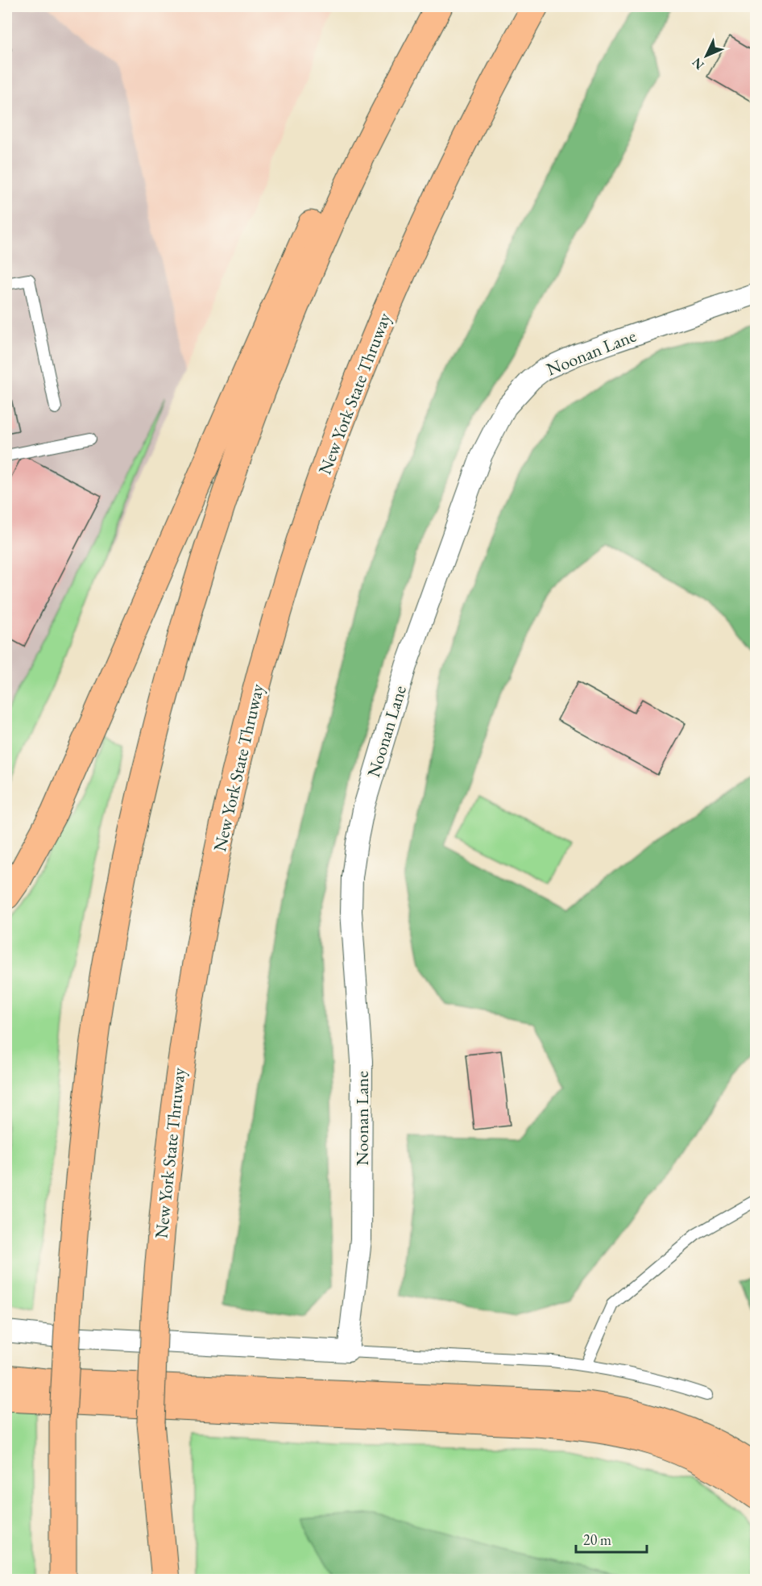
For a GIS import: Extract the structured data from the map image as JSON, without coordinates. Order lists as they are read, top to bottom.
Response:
{
  "streets": {
    "highway": ["New York State Thruway"],
    "street": ["Noonan Lane"]
  },
  "scale_bar": "20 m",
  "north": "bottom left"
}
